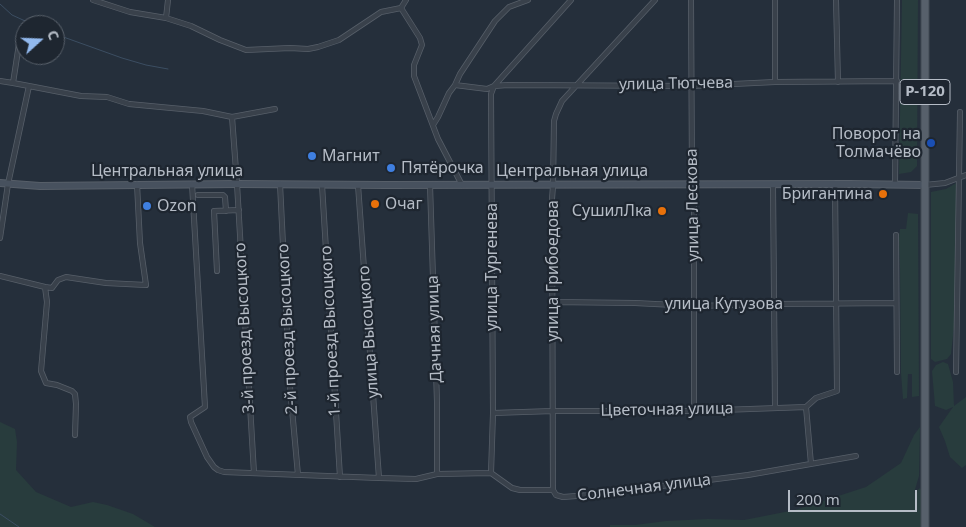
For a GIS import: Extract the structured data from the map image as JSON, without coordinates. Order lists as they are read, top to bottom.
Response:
{
  "streets": {
    "main road": ["Р-120"],
    "street": [
      "улица Тютчева",
      "Центральная улица",
      "улица Лескова",
      "улица Тургенева",
      "улица Грибоедова",
      "улица Кутузова",
      "3-й проезд Высоцкого",
      "2-й проезд Высоцкого",
      "Дачная улица",
      "1-й проезд Высоцкого",
      "улица Высоцкого",
      "Цветочная улица",
      "Солнечная улица"
    ]
  },
  "crossings": [
    ["улица Тютчева", "улица Лескова"],
    ["улица Тютчева", "улица Тургенева"],
    ["улица Тютчева", "улица Грибоедова"],
    ["Р-120", "Центральная улица"],
    ["Центральная улица", "улица Лескова"],
    ["Центральная улица", "улица Тургенева"],
    ["Центральная улица", "улица Грибоедова"],
    ["Центральная улица", "3-й проезд Высоцкого"],
    ["Центральная улица", "2-й проезд Высоцкого"],
    ["Центральная улица", "Дачная улица"],
    ["Центральная улица", "1-й проезд Высоцкого"],
    ["Центральная улица", "улица Высоцкого"],
    ["улица Лескова", "улица Кутузова"],
    ["улица Лескова", "Цветочная улица"],
    ["улица Тургенева", "Цветочная улица"],
    ["улица Тургенева", "Солнечная улица"],
    ["улица Грибоедова", "улица Кутузова"],
    ["улица Грибоедова", "Цветочная улица"],
    ["улица Грибоедова", "Солнечная улица"]
  ],
  "places": [
    "Поворот на Толмачёво",
    "Магнит",
    "Пятёрочка",
    "Бригантина",
    "Очаг",
    "Ozon",
    "СушилЛка"
  ],
  "scale_bar": "200 m",
  "north": "right"
}
